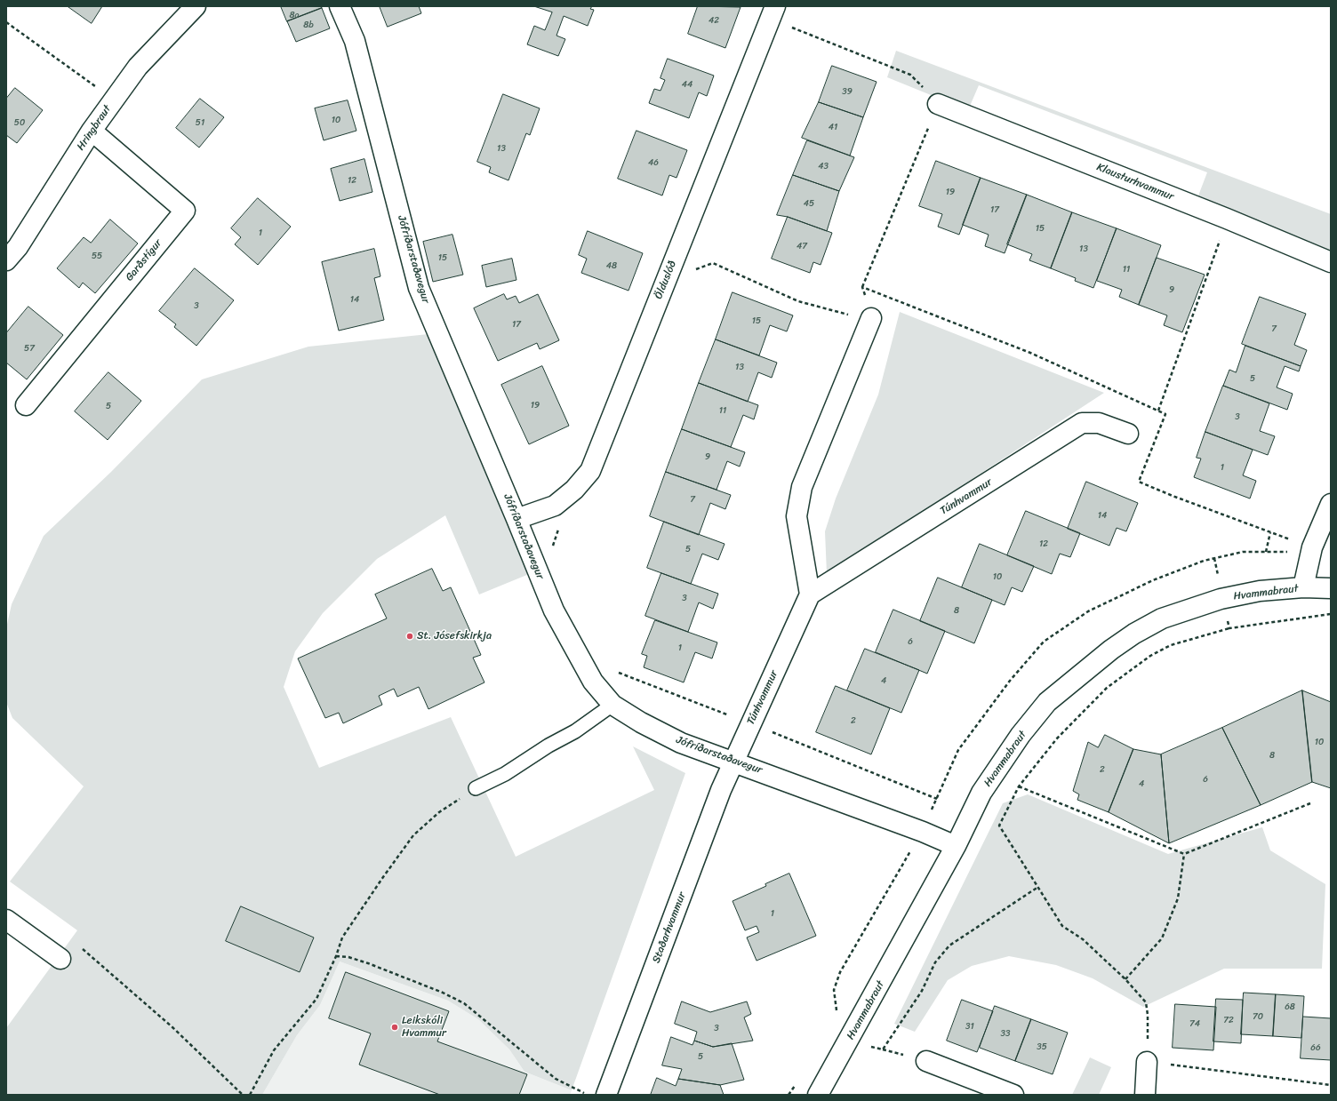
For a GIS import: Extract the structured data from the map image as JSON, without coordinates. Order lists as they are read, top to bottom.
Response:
{
  "streets": {
    "street": [
      "Hringbraut",
      "Klausturhvammur",
      "Jófríðarstaðavegur",
      "Garðstígur",
      "Ölduslóð",
      "Túnhvammur",
      "Hvammabraut",
      "Staðarhvammur"
    ]
  },
  "crossings": [
    ["Hringbraut", "Garðstígur"],
    ["Jófríðarstaðavegur", "Ölduslóð"],
    ["Jófríðarstaðavegur", "Túnhvammur"],
    ["Jófríðarstaðavegur", "Hvammabraut"],
    ["Jófríðarstaðavegur", "Staðarhvammur"],
    ["Túnhvammur", "Staðarhvammur"]
  ],
  "places": ["St. Jósefskirkja", "Leikskóli Hvammur"],
  "house_numbers": [
    "8a",
    "42",
    "8b",
    "44",
    "39",
    "10",
    "50",
    "51",
    "41",
    "13",
    "46",
    "43",
    "12",
    "19",
    "45",
    "17",
    "15",
    "1",
    "47",
    "13",
    "55",
    "15",
    "48",
    "11",
    "9",
    "14",
    "3",
    "15",
    "17",
    "7",
    "57",
    "13",
    "5",
    "19",
    "5",
    "11",
    "3",
    "9",
    "1",
    "7",
    "14",
    "12",
    "5",
    "10",
    "3",
    "8",
    "6",
    "1",
    "4",
    "2",
    "10",
    "8",
    "2",
    "6",
    "4",
    "1",
    "68",
    "70",
    "72",
    "74",
    "31",
    "3",
    "33",
    "35",
    "66",
    "5"
  ]
}
